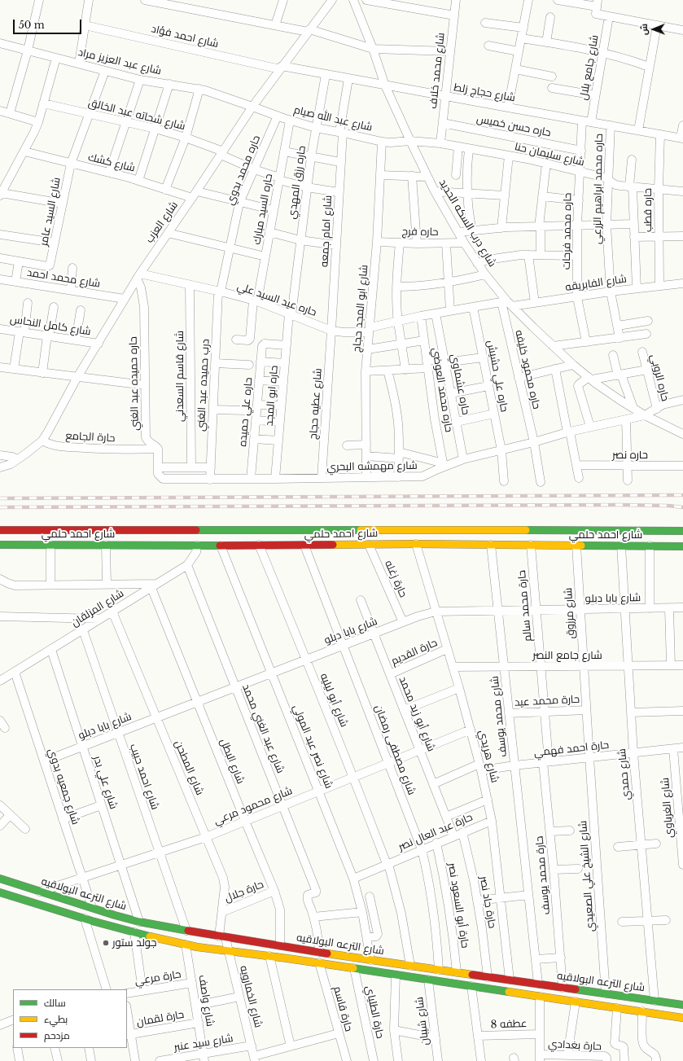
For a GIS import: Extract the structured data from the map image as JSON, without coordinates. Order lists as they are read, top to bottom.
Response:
{
  "streets": {
    "main road": ["شارع احمد حلمي", "شارع الترعه البولاقيه"],
    "street": [
      "شارع احمد فؤاد",
      "شارع عبد العزيز مراد",
      "شارع جامع بلال",
      "شارع محمد خلاف",
      "شارع حجاج زلط",
      "شارع شحاته عبد الخالق",
      "شارع عبد الله صيام",
      "حاره حسن خميس",
      "شارع سليمان حنا",
      "شارع كشك",
      "حاره محمد بدوي",
      "حاره رزق المهدي",
      "حاره محمد ابراهيم الزرعي",
      "حاره السيد مبارك",
      "حاره قطب",
      "شارع السيد عامر",
      "شارع العزب",
      "شارع درب السكه الحديد",
      "شارع امام جمعه",
      "حاره محمد فرحات",
      "حاره فرج",
      "شارع محمد احمد",
      "شارع الفابريقه",
      "حاره عيد السيد علي",
      "شارع ابو المجد حجاج",
      "شارع كامل النحاس",
      "حاره محمود خليفه",
      "شارع قاسم السعدني",
      "حاره علي حشيش",
      "حاره الروبي",
      "حاره حميده عبد الغني",
      "حاره عشماوي",
      "درب حميده عبد الغني",
      "حاره محمد العوضي",
      "حاره ابو المجد",
      "شارع عطيه حجاج",
      "حاره علي حميده",
      "حارة الجامع",
      "حاره نصر",
      "شارع مهمشه البحري",
      "حارة زغله",
      "شارع بابا دبلو",
      "حارة محمد سالم",
      "شارع المزلقان",
      "شارع مرزوق",
      "حارة القديم",
      "شارع جامع النصر",
      "شارع أبو ليليه",
      "حارة محمد عيد",
      "شارع أبو زيد محمد",
      "شارع محمد يوسف",
      "شارع عبد الغني محمد",
      "شارع نصر عبد المولي",
      "حارة احمد فهمي",
      "شارع مصطفى رمضان",
      "شارع هريدي",
      "شارع البطل",
      "شارع المطحن",
      "شارع حمدي",
      "شارع احمد حبيب",
      "شارع علي بدر",
      "شارع جمعيه بدوي",
      "شارع محمود مرعي",
      "شارع الغرباوي",
      "حارة عبد العال نصر",
      "حارة محمد يوسف",
      "شارع الشيخ علي الصعيدي",
      "حارة جلال",
      "حارة جاد نصر",
      "حارة أبو السعود نصر",
      "حارة مرعي",
      "شارع الخمارويه",
      "شارع واصف",
      "حارة قاسم",
      "حارة الطلياي",
      "حارة لقمان",
      "شارع شيبان",
      "عطفه 8",
      "شارع سيد عنبر",
      "حارة بغدادي"
    ]
  },
  "crossings": [
    ["شارع احمد فؤاد", "شارع حجاج زلط"],
    ["شارع احمد فؤاد", "شارع العزب"],
    ["شارع عبد العزيز مراد", "شارع عبد الله صيام"],
    ["شارع عبد العزيز مراد", "شارع السيد عامر"],
    ["شارع عبد العزيز مراد", "شارع العزب"],
    ["شارع جامع بلال", "شارع حجاج زلط"],
    ["شارع جامع بلال", "حاره محمد فرحات"],
    ["شارع محمد خلاف", "شارع حجاج زلط"],
    ["شارع محمد خلاف", "حاره حسن خميس"],
    ["شارع محمد خلاف", "شارع سليمان حنا"],
    ["شارع حجاج زلط", "حاره رزق المهدي"],
    ["شارع حجاج زلط", "حاره محمد ابراهيم الزرعي"],
    ["شارع حجاج زلط", "حاره قطب"],
    ["شارع حجاج زلط", "شارع العزب"],
    ["شارع حجاج زلط", "شارع درب السكه الحديد"],
    ["شارع حجاج زلط", "شارع امام جمعه"],
    ["شارع حجاج زلط", "حاره محمد فرحات"],
    ["شارع شحاته عبد الخالق", "حاره محمد بدوي"],
    ["شارع شحاته عبد الخالق", "حاره رزق المهدي"],
    ["شارع شحاته عبد الخالق", "حاره السيد مبارك"],
    ["شارع شحاته عبد الخالق", "شارع السيد عامر"],
    ["شارع شحاته عبد الخالق", "شارع العزب"],
    ["شارع شحاته عبد الخالق", "شارع امام جمعه"],
    ["شارع عبد الله صيام", "شارع سليمان حنا"],
    ["شارع عبد الله صيام", "حاره محمد بدوي"],
    ["شارع عبد الله صيام", "حاره رزق المهدي"],
    ["شارع عبد الله صيام", "حاره السيد مبارك"],
    ["شارع عبد الله صيام", "شارع العزب"],
    ["شارع عبد الله صيام", "شارع درب السكه الحديد"],
    ["شارع عبد الله صيام", "شارع امام جمعه"],
    ["شارع عبد الله صيام", "شارع ابو المجد حجاج"],
    ["حاره حسن خميس", "حاره محمد فرحات"],
    ["شارع سليمان حنا", "حاره محمد ابراهيم الزرعي"],
    ["شارع سليمان حنا", "حاره قطب"],
    ["شارع سليمان حنا", "شارع درب السكه الحديد"],
    ["شارع سليمان حنا", "حاره محمد فرحات"],
    ["شارع كشك", "حاره محمد بدوي"],
    ["شارع كشك", "حاره السيد مبارك"],
    ["شارع كشك", "شارع السيد عامر"],
    ["شارع كشك", "شارع العزب"],
    ["حاره محمد بدوي", "حاره عيد السيد علي"],
    ["حاره محمد بدوي", "درب حميده عبد الغني"],
    ["حاره رزق المهدي", "حاره عيد السيد علي"],
    ["حاره رزق المهدي", "حاره ابو المجد"],
    ["حاره محمد ابراهيم الزرعي", "شارع الفابريقه"],
    ["حاره السيد مبارك", "حاره عيد السيد علي"],
    ["حاره قطب", "شارع الفابريقه"],
    ["شارع العزب", "شارع محمد احمد"],
    ["شارع العزب", "حاره عيد السيد علي"],
    ["شارع العزب", "شارع كامل النحاس"],
    ["شارع العزب", "حاره حميده عبد الغني"],
    ["شارع العزب", "حارة الجامع"],
    ["شارع درب السكه الحديد", "حاره فرج"],
    ["شارع درب السكه الحديد", "شارع الفابريقه"],
    ["شارع درب السكه الحديد", "حاره محمود خليفه"],
    ["شارع درب السكه الحديد", "شارع مهمشه البحري"],
    ["شارع امام جمعه", "حاره عيد السيد علي"],
    ["شارع امام جمعه", "شارع عطيه حجاج"],
    ["حاره محمد فرحات", "شارع الفابريقه"],
    ["حاره فرج", "شارع ابو المجد حجاج"],
    ["شارع الفابريقه", "حاره عيد السيد علي"],
    ["شارع الفابريقه", "شارع ابو المجد حجاج"],
    ["شارع الفابريقه", "حاره محمود خليفه"],
    ["شارع الفابريقه", "حاره علي حشيش"],
    ["شارع الفابريقه", "حاره عشماوي"],
    ["شارع الفابريقه", "حاره محمد العوضي"],
    ["حاره عيد السيد علي", "شارع ابو المجد حجاج"],
    ["حاره عيد السيد علي", "شارع قاسم السعدني"],
    ["حاره عيد السيد علي", "حاره حميده عبد الغني"],
    ["حاره عيد السيد علي", "درب حميده عبد الغني"],
    ["حاره عيد السيد علي", "حاره ابو المجد"],
    ["حاره عيد السيد علي", "شارع عطيه حجاج"],
    ["شارع ابو المجد حجاج", "شارع مهمشه البحري"],
    ["حاره محمود خليفه", "شارع مهمشه البحري"],
    ["حاره علي حشيش", "شارع مهمشه البحري"],
    ["حاره الروبي", "شارع مهمشه البحري"],
    ["حاره حميده عبد الغني", "حارة الجامع"],
    ["حاره عشماوي", "شارع مهمشه البحري"],
    ["درب حميده عبد الغني", "شارع مهمشه البحري"],
    ["حاره محمد العوضي", "شارع مهمشه البحري"],
    ["حاره ابو المجد", "حاره علي حميده"],
    ["حاره ابو المجد", "شارع مهمشه البحري"],
    ["شارع عطيه حجاج", "شارع مهمشه البحري"],
    ["حاره علي حميده", "شارع مهمشه البحري"],
    ["شارع احمد حلمي", "حارة زغله"],
    ["شارع احمد حلمي", "حارة محمد سالم"],
    ["شارع احمد حلمي", "شارع المزلقان"],
    ["شارع احمد حلمي", "شارع مرزوق"],
    ["شارع احمد حلمي", "شارع أبو ليليه"],
    ["شارع احمد حلمي", "شارع محمد يوسف"],
    ["شارع احمد حلمي", "شارع نصر عبد المولي"],
    ["شارع احمد حلمي", "شارع مصطفى رمضان"],
    ["شارع احمد حلمي", "شارع هريدي"],
    ["شارع احمد حلمي", "شارع حمدي"],
    ["حارة زغله", "شارع بابا دبلو"],
    ["شارع بابا دبلو", "حارة محمد سالم"],
    ["شارع بابا دبلو", "شارع مرزوق"],
    ["شارع بابا دبلو", "شارع أبو ليليه"],
    ["شارع بابا دبلو", "شارع أبو زيد محمد"],
    ["شارع بابا دبلو", "شارع محمد يوسف"],
    ["شارع بابا دبلو", "شارع عبد الغني محمد"],
    ["شارع بابا دبلو", "شارع نصر عبد المولي"],
    ["شارع بابا دبلو", "شارع مصطفى رمضان"],
    ["شارع بابا دبلو", "شارع هريدي"],
    ["شارع بابا دبلو", "شارع البطل"],
    ["شارع بابا دبلو", "شارع المطحن"],
    ["شارع بابا دبلو", "شارع حمدي"],
    ["شارع بابا دبلو", "شارع احمد حبيب"],
    ["شارع بابا دبلو", "شارع علي بدر"],
    ["شارع بابا دبلو", "شارع جمعيه بدوي"],
    ["حارة محمد سالم", "شارع جامع النصر"],
    ["حارة محمد سالم", "حارة محمد عيد"],
    ["حارة محمد سالم", "حارة احمد فهمي"],
    ["حارة محمد سالم", "حارة محمد يوسف"],
    ["شارع المزلقان", "شارع عبد الغني محمد"],
    ["شارع المزلقان", "شارع البطل"],
    ["شارع المزلقان", "شارع المطحن"],
    ["شارع المزلقان", "شارع احمد حبيب"],
    ["شارع المزلقان", "شارع علي بدر"],
    ["شارع المزلقان", "شارع جمعيه بدوي"],
    ["شارع مرزوق", "شارع جامع النصر"],
    ["شارع مرزوق", "حارة محمد عيد"],
    ["شارع مرزوق", "حارة احمد فهمي"],
    ["شارع مرزوق", "شارع الشيخ علي الصعيدي"],
    ["حارة القديم", "شارع أبو زيد محمد"],
    ["حارة القديم", "شارع هريدي"],
    ["شارع جامع النصر", "شارع محمد يوسف"],
    ["شارع جامع النصر", "شارع هريدي"],
    ["شارع جامع النصر", "شارع حمدي"],
    ["شارع أبو ليليه", "شارع محمود مرعي"],
    ["شارع أبو ليليه", "حارة عبد العال نصر"],
    ["حارة محمد عيد", "شارع محمد يوسف"],
    ["شارع أبو زيد محمد", "حارة احمد فهمي"],
    ["شارع أبو زيد محمد", "شارع محمود مرعي"],
    ["شارع أبو زيد محمد", "حارة عبد العال نصر"],
    ["شارع محمد يوسف", "حارة احمد فهمي"],
    ["شارع محمد يوسف", "شارع الترعه البولاقيه"],
    ["شارع عبد الغني محمد", "شارع محمود مرعي"],
    ["شارع نصر عبد المولي", "شارع محمود مرعي"],
    ["شارع نصر عبد المولي", "حارة عبد العال نصر"],
    ["شارع نصر عبد المولي", "شارع الترعه البولاقيه"],
    ["حارة احمد فهمي", "شارع هريدي"],
    ["حارة احمد فهمي", "شارع حمدي"],
    ["حارة احمد فهمي", "شارع الغرباوي"],
    ["حارة احمد فهمي", "حارة محمد يوسف"],
    ["حارة احمد فهمي", "شارع الشيخ علي الصعيدي"],
    ["شارع مصطفى رمضان", "شارع محمود مرعي"],
    ["شارع مصطفى رمضان", "حارة عبد العال نصر"],
    ["شارع مصطفى رمضان", "شارع الترعه البولاقيه"],
    ["شارع هريدي", "شارع محمود مرعي"],
    ["شارع هريدي", "حارة عبد العال نصر"],
    ["شارع هريدي", "شارع الترعه البولاقيه"],
    ["شارع البطل", "شارع محمود مرعي"],
    ["شارع البطل", "حارة جلال"],
    ["شارع البطل", "شارع الترعه البولاقيه"],
    ["شارع المطحن", "شارع محمود مرعي"],
    ["شارع المطحن", "حارة جلال"],
    ["شارع المطحن", "شارع الترعه البولاقيه"],
    ["شارع المطحن", "شارع الخمارويه"],
    ["شارع حمدي", "شارع الترعه البولاقيه"],
    ["شارع احمد حبيب", "شارع محمود مرعي"],
    ["شارع احمد حبيب", "شارع الترعه البولاقيه"],
    ["شارع علي بدر", "شارع محمود مرعي"],
    ["شارع علي بدر", "شارع الترعه البولاقيه"],
    ["شارع جمعيه بدوي", "شارع محمود مرعي"],
    ["شارع جمعيه بدوي", "شارع الترعه البولاقيه"],
    ["شارع محمود مرعي", "شارع الترعه البولاقيه"],
    ["حارة عبد العال نصر", "حارة جاد نصر"],
    ["حارة عبد العال نصر", "حارة أبو السعود نصر"],
    ["حارة محمد يوسف", "شارع الترعه البولاقيه"],
    ["شارع الشيخ علي الصعيدي", "شارع الترعه البولاقيه"],
    ["شارع الترعه البولاقيه", "حارة جاد نصر"],
    ["شارع الترعه البولاقيه", "حارة أبو السعود نصر"],
    ["شارع الترعه البولاقيه", "شارع الخمارويه"],
    ["شارع الترعه البولاقيه", "شارع واصف"],
    ["شارع الترعه البولاقيه", "حارة قاسم"],
    ["شارع الترعه البولاقيه", "حارة الطلياي"],
    ["شارع الترعه البولاقيه", "شارع شيبان"],
    ["حارة مرعي", "شارع واصف"],
    ["شارع الخمارويه", "شارع سيد عنبر"],
    ["شارع واصف", "حارة لقمان"],
    ["شارع واصف", "شارع سيد عنبر"]
  ],
  "places": ["جولد ستور"],
  "legend": ["سالك", "بطيء", "مزدحم"],
  "scale_bar": "50 m",
  "north": "left"
}
